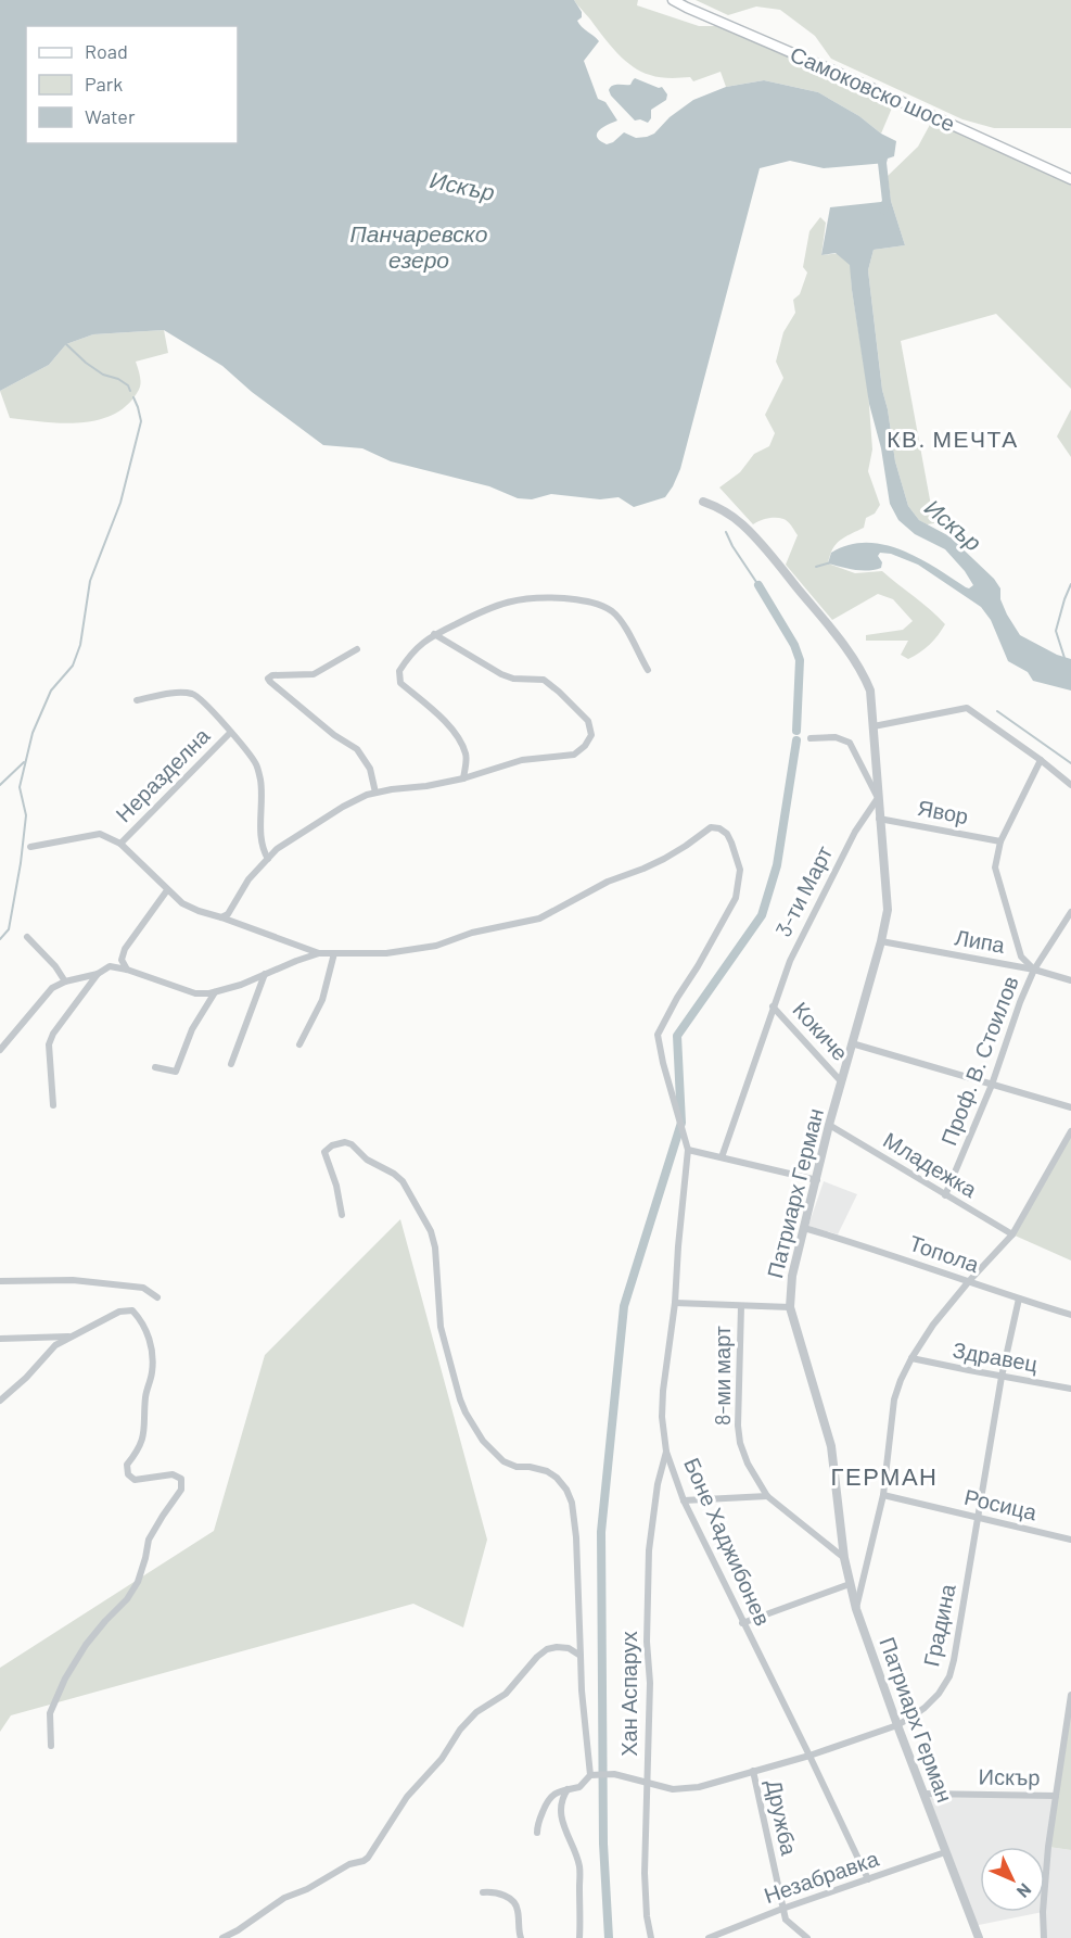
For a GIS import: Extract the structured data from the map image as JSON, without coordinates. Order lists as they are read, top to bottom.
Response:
{
  "streets": {
    "main road": ["Самоковско шосе"],
    "street": [
      "Неразделна",
      "Явор",
      "3-ти Март",
      "Липа",
      "Кокиче",
      "Проф. В. Стоилов",
      "Младежка",
      "Патриарх Герман",
      "Топола",
      "Здравец",
      "8-ми март",
      "Росица",
      "Боне Хаджибонев",
      "Градина",
      "Хан Аспарух",
      "Искър",
      "Дружба",
      "Незабравка"
    ]
  },
  "crossings": [
    ["Явор", "Проф. В. Стоилов"],
    ["Явор", "Патриарх Герман"],
    ["3-ти Март", "Кокиче"],
    ["3-ти Март", "Патриарх Герман"],
    ["Липа", "Проф. В. Стоилов"],
    ["Липа", "Патриарх Герман"],
    ["Кокиче", "Патриарх Герман"],
    ["Проф. В. Стоилов", "Младежка"],
    ["Младежка", "Патриарх Герман"],
    ["Патриарх Герман", "Топола"],
    ["Патриарх Герман", "8-ми март"],
    ["Патриарх Герман", "Градина"],
    ["Патриарх Герман", "Искър"],
    ["Патриарх Герман", "Незабравка"],
    ["Топола", "Градина"],
    ["Здравец", "Градина"],
    ["Росица", "Градина"],
    ["Боне Хаджибонев", "Градина"],
    ["Боне Хаджибонев", "Хан Аспарух"],
    ["Боне Хаджибонев", "Незабравка"],
    ["Градина", "Хан Аспарух"],
    ["Градина", "Дружба"],
    ["Дружба", "Незабравка"]
  ],
  "districts": ["КВ. МЕЧТА", "ГЕРМАН"],
  "water": ["Искър", "Панчаревско езеро"],
  "legend": ["Road", "Park", "Water"],
  "north": "bottom right"
}
